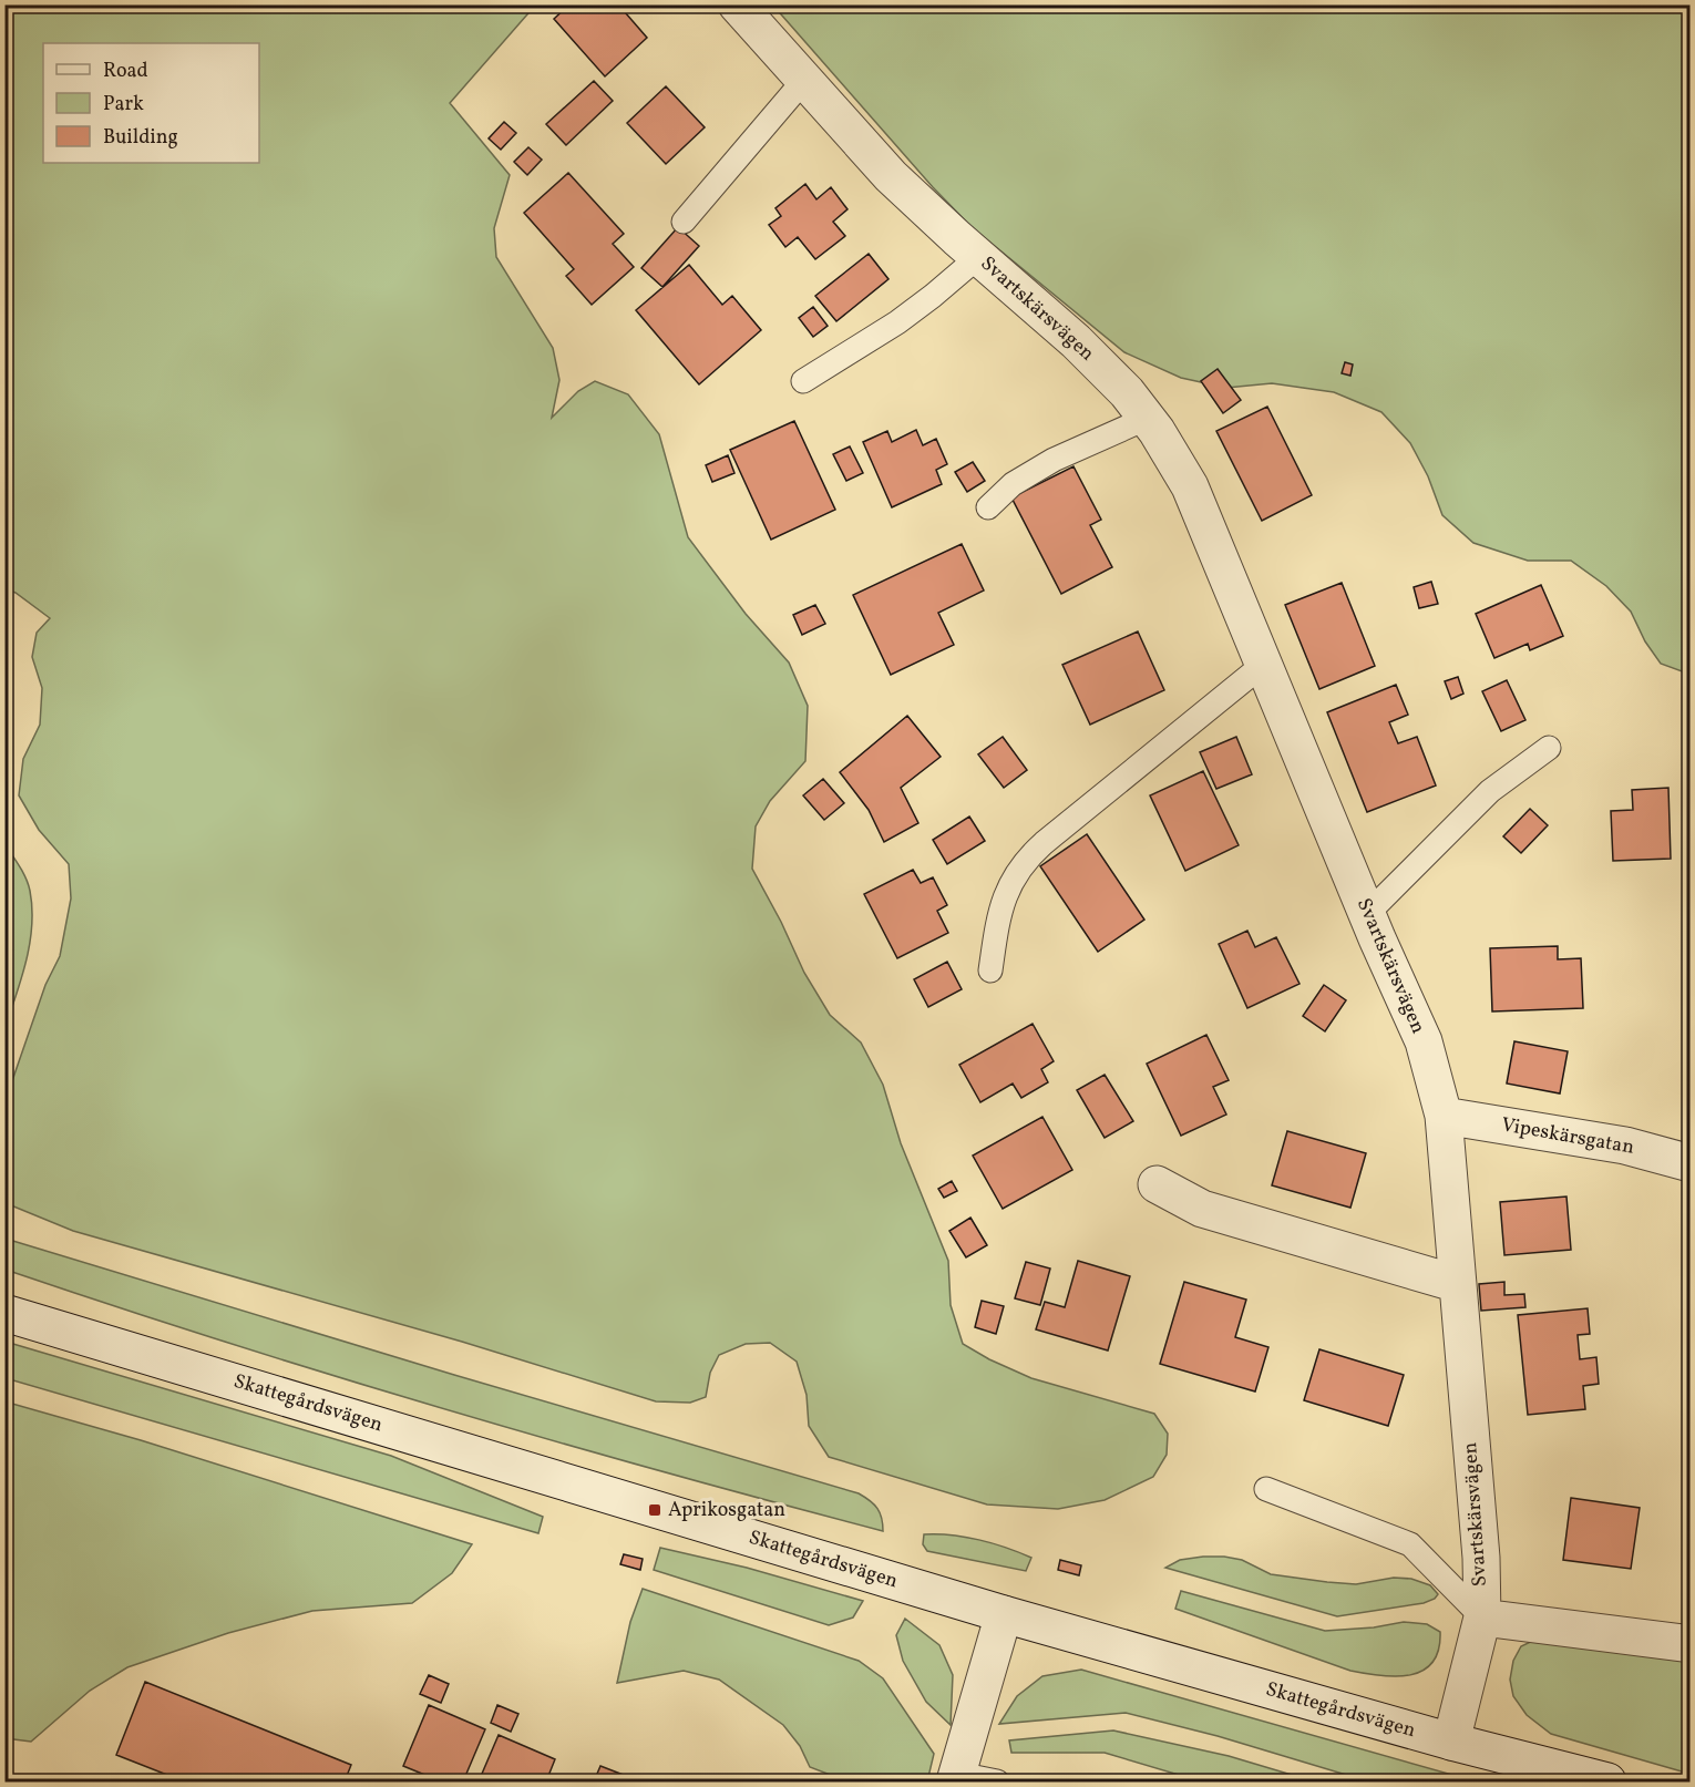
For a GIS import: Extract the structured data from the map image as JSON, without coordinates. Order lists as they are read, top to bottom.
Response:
{
  "streets": {
    "street": ["Svartskärsvägen", "Vipeskärsgatan", "Skattegårdsvägen"]
  },
  "crossings": [
    ["Svartskärsvägen", "Vipeskärsgatan"],
    ["Svartskärsvägen", "Skattegårdsvägen"]
  ],
  "places": {
    "transit": ["Aprikosgatan"]
  },
  "legend": ["Road", "Park", "Building"]
}
